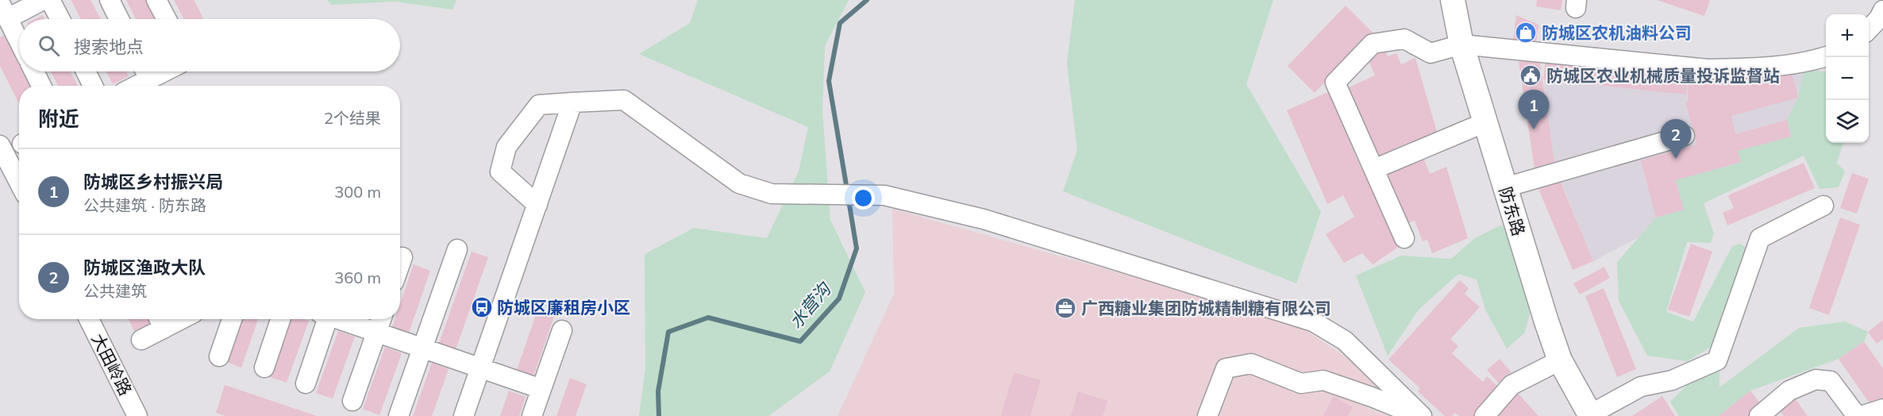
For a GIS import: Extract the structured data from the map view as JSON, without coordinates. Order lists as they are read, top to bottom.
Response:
{
  "streets": {
    "main road": ["防东路"],
    "street": ["大田岭路"]
  },
  "water": ["水营沟"],
  "places": {
    "shop": ["防城区农机油料公司"],
    "public building": ["防城区农业机械质量投诉监督站"],
    "bus stop": ["防城区廉租房小区"],
    "office": ["广西糖业集团防城精制糖有限公司"]
  },
  "page": {
    "map_buttons": ["+", "−"],
    "search": "搜索地点",
    "heading": ["附近", "2个结果"],
    "pins": ["1", "2"],
    "list": [
      {
        "mark": "1",
        "name": "防城区乡村振兴局",
        "note": "公共建筑 · 防东路",
        "value": "300 m"
      },
      {
        "mark": "2",
        "name": "防城区渔政大队",
        "note": "公共建筑",
        "value": "360 m"
      }
    ]
  }
}
